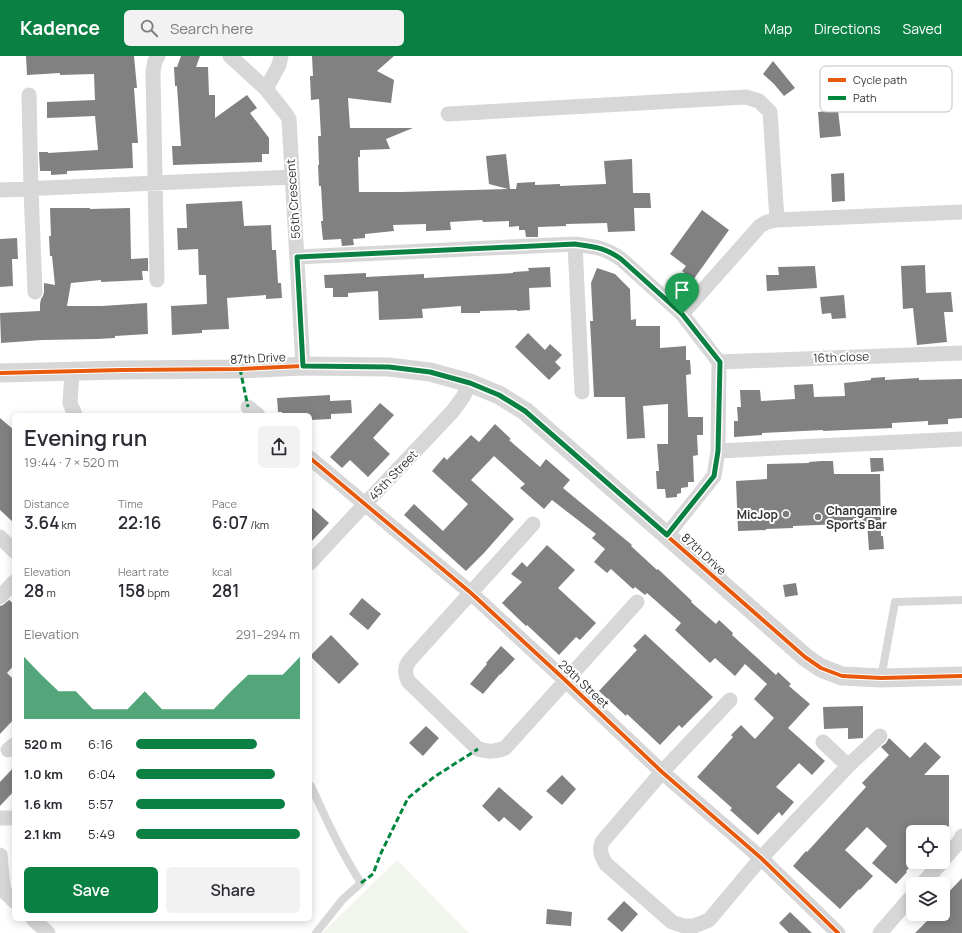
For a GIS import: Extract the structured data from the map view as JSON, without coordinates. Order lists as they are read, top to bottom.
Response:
{
  "streets": {
    "street": [
      "56th Crescent",
      "16th close",
      "87th Drive",
      "45th Street",
      "29th Street"
    ]
  },
  "crossings": [
    ["56th Crescent", "87th Drive"],
    ["87th Drive", "45th Street"],
    ["45th Street", "29th Street"]
  ],
  "places": ["MicJop", "Changamire Sports Bar"],
  "legend": ["Cycle path", "Path"],
  "page": {
    "header": "Kadence",
    "search": "Search here",
    "nav": ["Map", "Directions", "Saved"],
    "heading": ["Evening run", "19:44 · 7 × 520 m"],
    "stats": [
      ["Distance", "3.64 km"],
      ["Time", "22:16"],
      ["Pace", "6:07 /km"],
      ["Elevation", "28 m"],
      ["Heart rate", "158 bpm"],
      ["kcal", "281"]
    ],
    "chart": ["Elevation", "291–294 m"],
    "list": [
      {
        "name": "520 m",
        "note": "6:16"
      },
      {
        "name": "1.0 km",
        "note": "6:04"
      },
      {
        "name": "1.6 km",
        "note": "5:57"
      },
      {
        "name": "2.1 km",
        "note": "5:49"
      }
    ],
    "buttons": ["Save", "Share"]
  }
}
